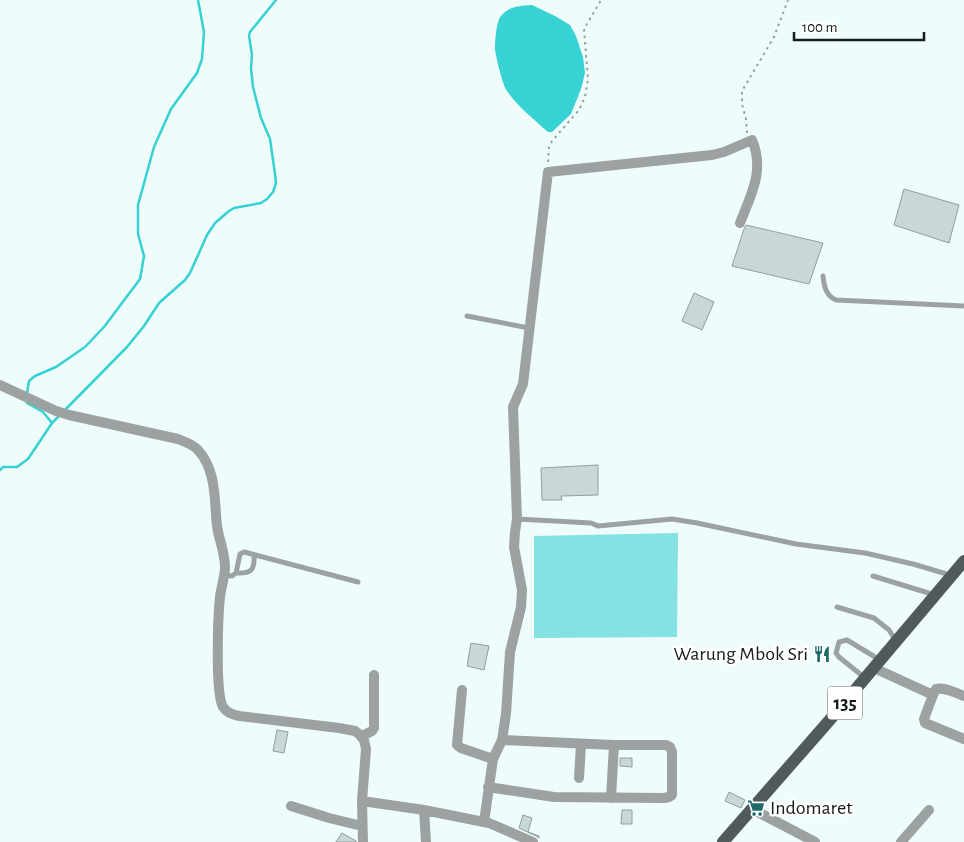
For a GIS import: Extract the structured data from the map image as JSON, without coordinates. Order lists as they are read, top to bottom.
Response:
{
  "streets": {
    "main road": ["135"]
  },
  "places": {
    "restaurant": ["Warung Mbok Sri"],
    "supermarket": ["Indomaret"]
  },
  "scale_bar": "100 m"
}
